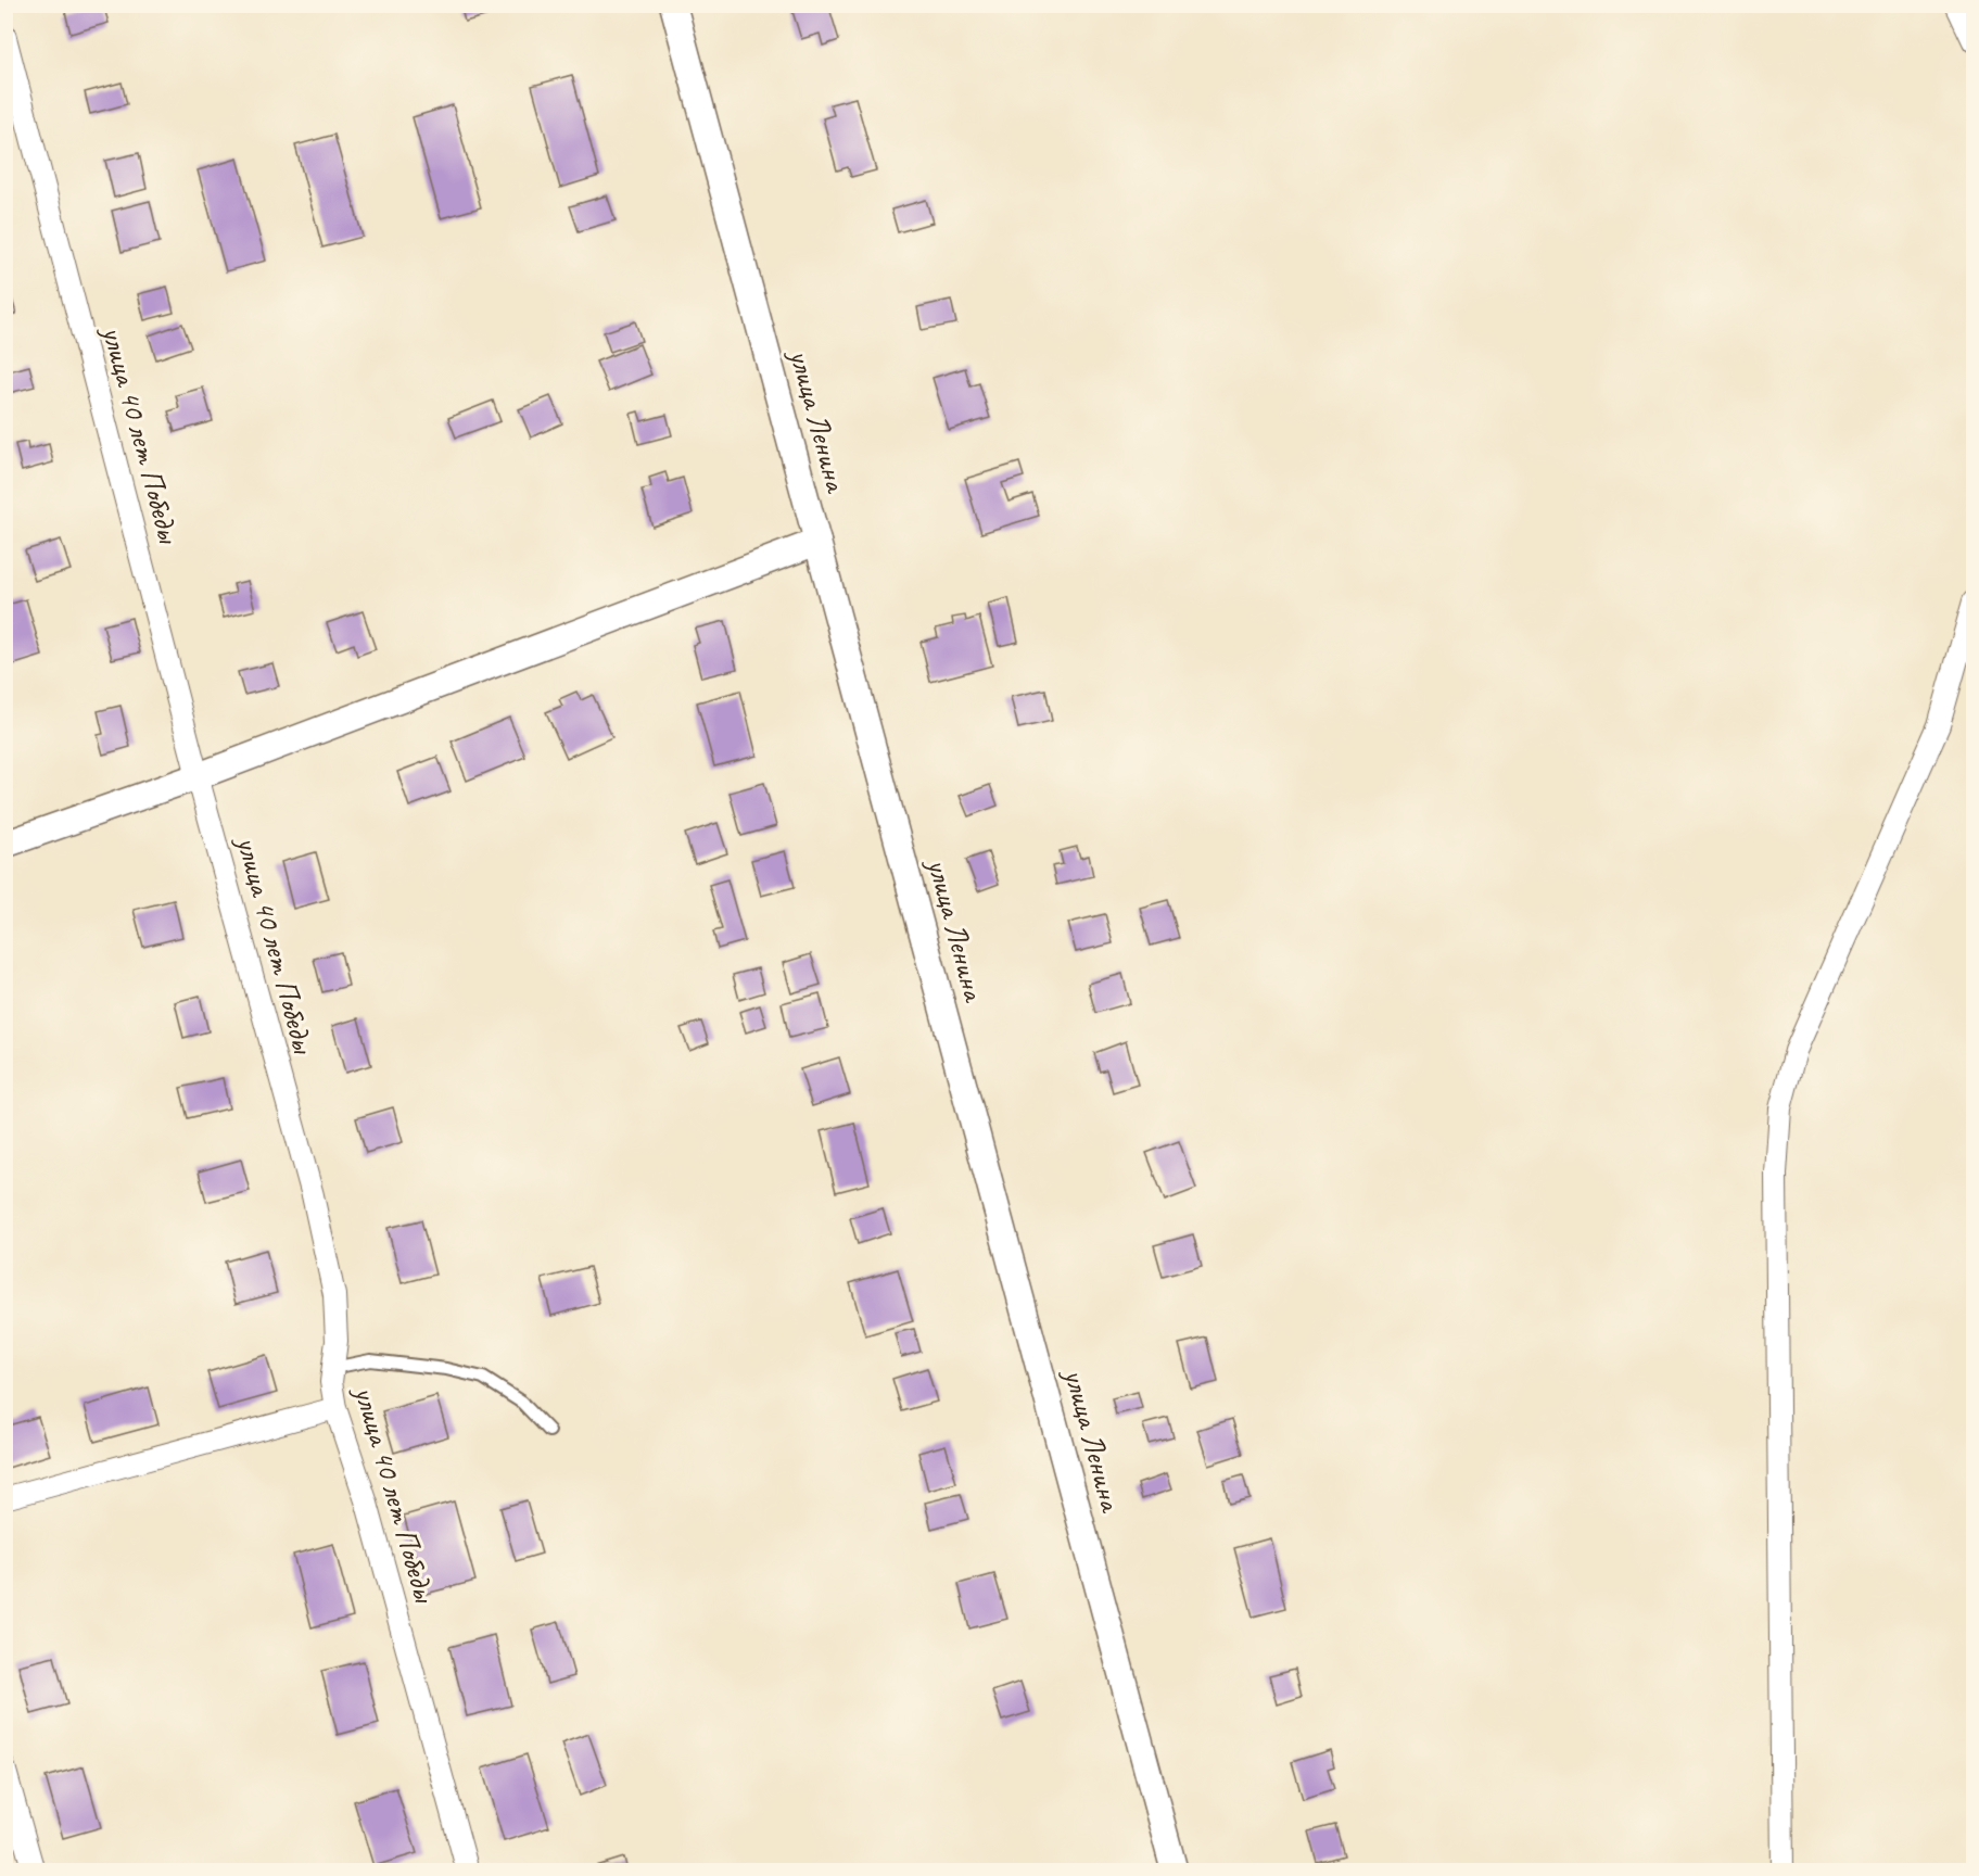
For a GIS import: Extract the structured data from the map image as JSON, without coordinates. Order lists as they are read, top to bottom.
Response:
{
  "streets": {
    "street": ["улица Ленина", "улица 40 лет Победы"]
  }
}
